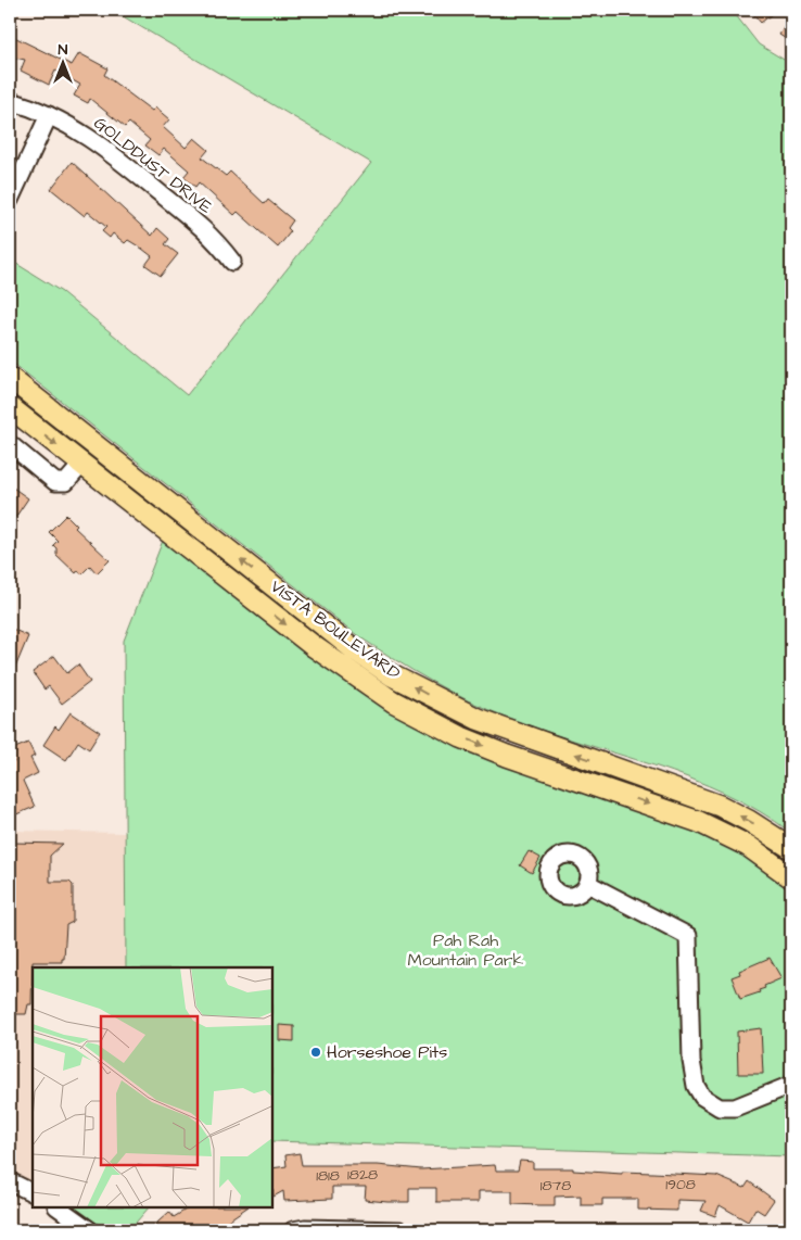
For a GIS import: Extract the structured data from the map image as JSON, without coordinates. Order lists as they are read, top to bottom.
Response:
{
  "streets": {
    "main road": ["VISTA BOULEVARD"],
    "street": ["GOLDDUST DRIVE"]
  },
  "parks": ["Pah Rah Mountain Park"],
  "places": ["Horseshoe Pits"],
  "house_numbers": [
    "1828",
    "1818",
    "1908",
    "1878"
  ],
  "north": "top"
}
